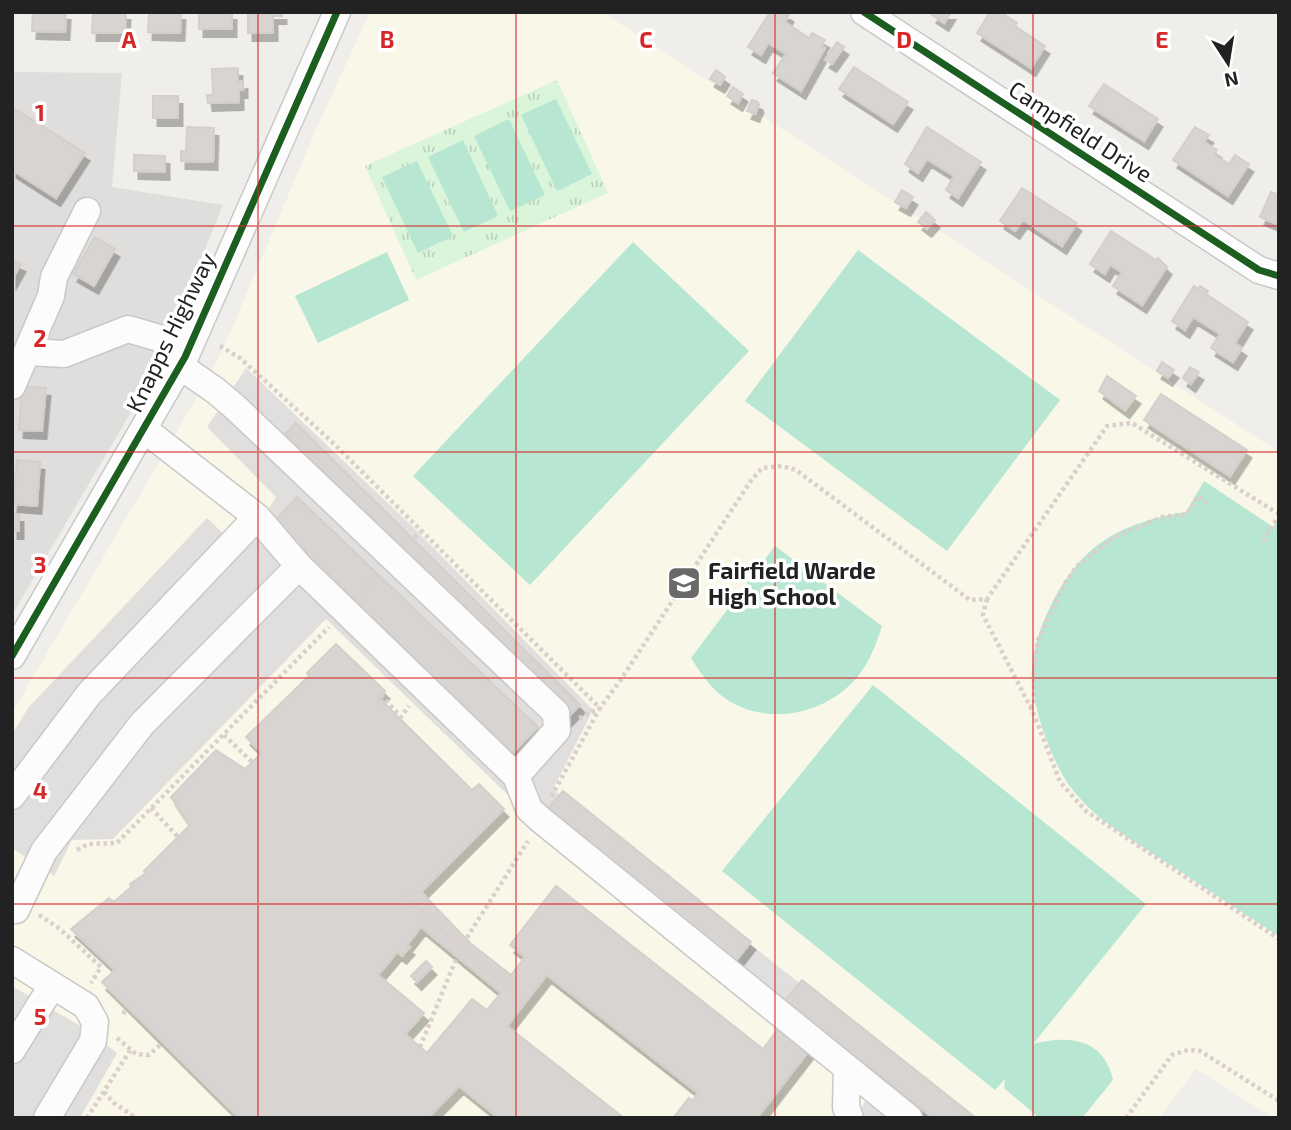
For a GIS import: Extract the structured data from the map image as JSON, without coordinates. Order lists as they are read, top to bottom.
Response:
{
  "streets": {
    "street": ["Campfield Drive", "Knapps Highway"]
  },
  "places": {
    "school or university": ["Fairfield Warde High School"]
  },
  "north": "bottom",
  "grid": {
    "columns": [
      "A",
      "B",
      "C",
      "D",
      "E"
    ],
    "rows": [
      "1",
      "2",
      "3",
      "4",
      "5"
    ]
  }
}
